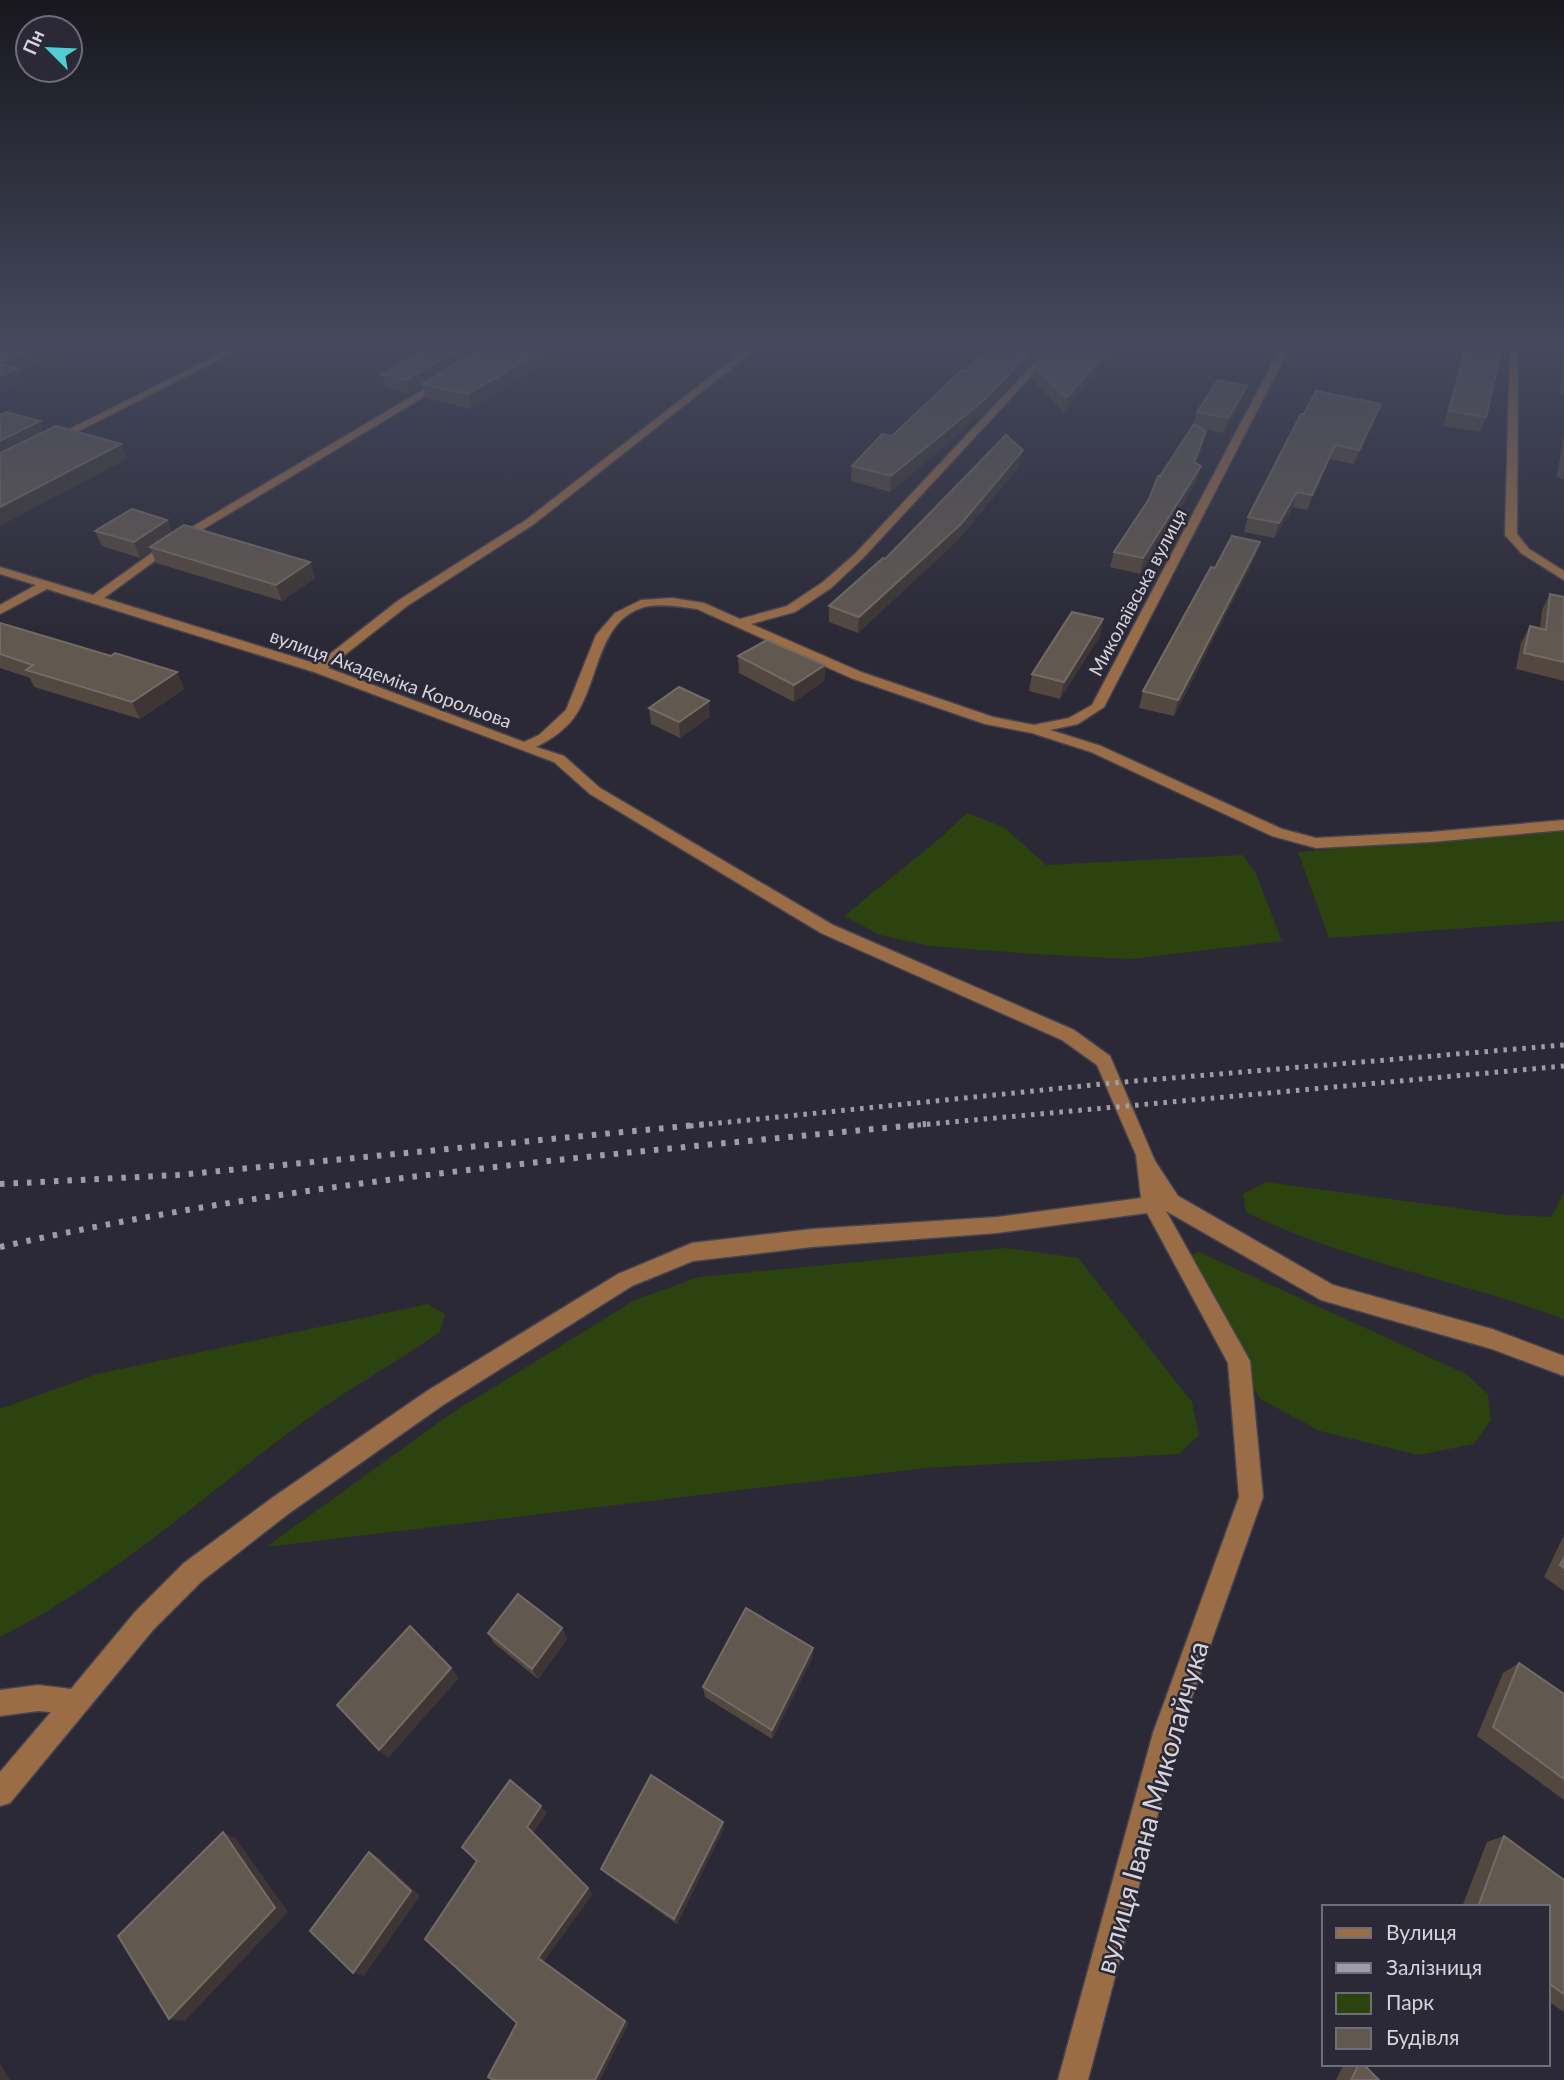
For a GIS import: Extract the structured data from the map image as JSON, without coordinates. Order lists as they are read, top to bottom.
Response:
{
  "streets": {
    "street": ["Миколаївська вулиця", "вулиця Академіка Корольова", "вулиця Івана Миколайчука"]
  },
  "crossings": [
    ["Миколаївська вулиця", "вулиця Академіка Корольова"]
  ],
  "legend": [
    "Вулиця",
    "Залізниця",
    "Парк",
    "Будівля"
  ],
  "north": "top left"
}
